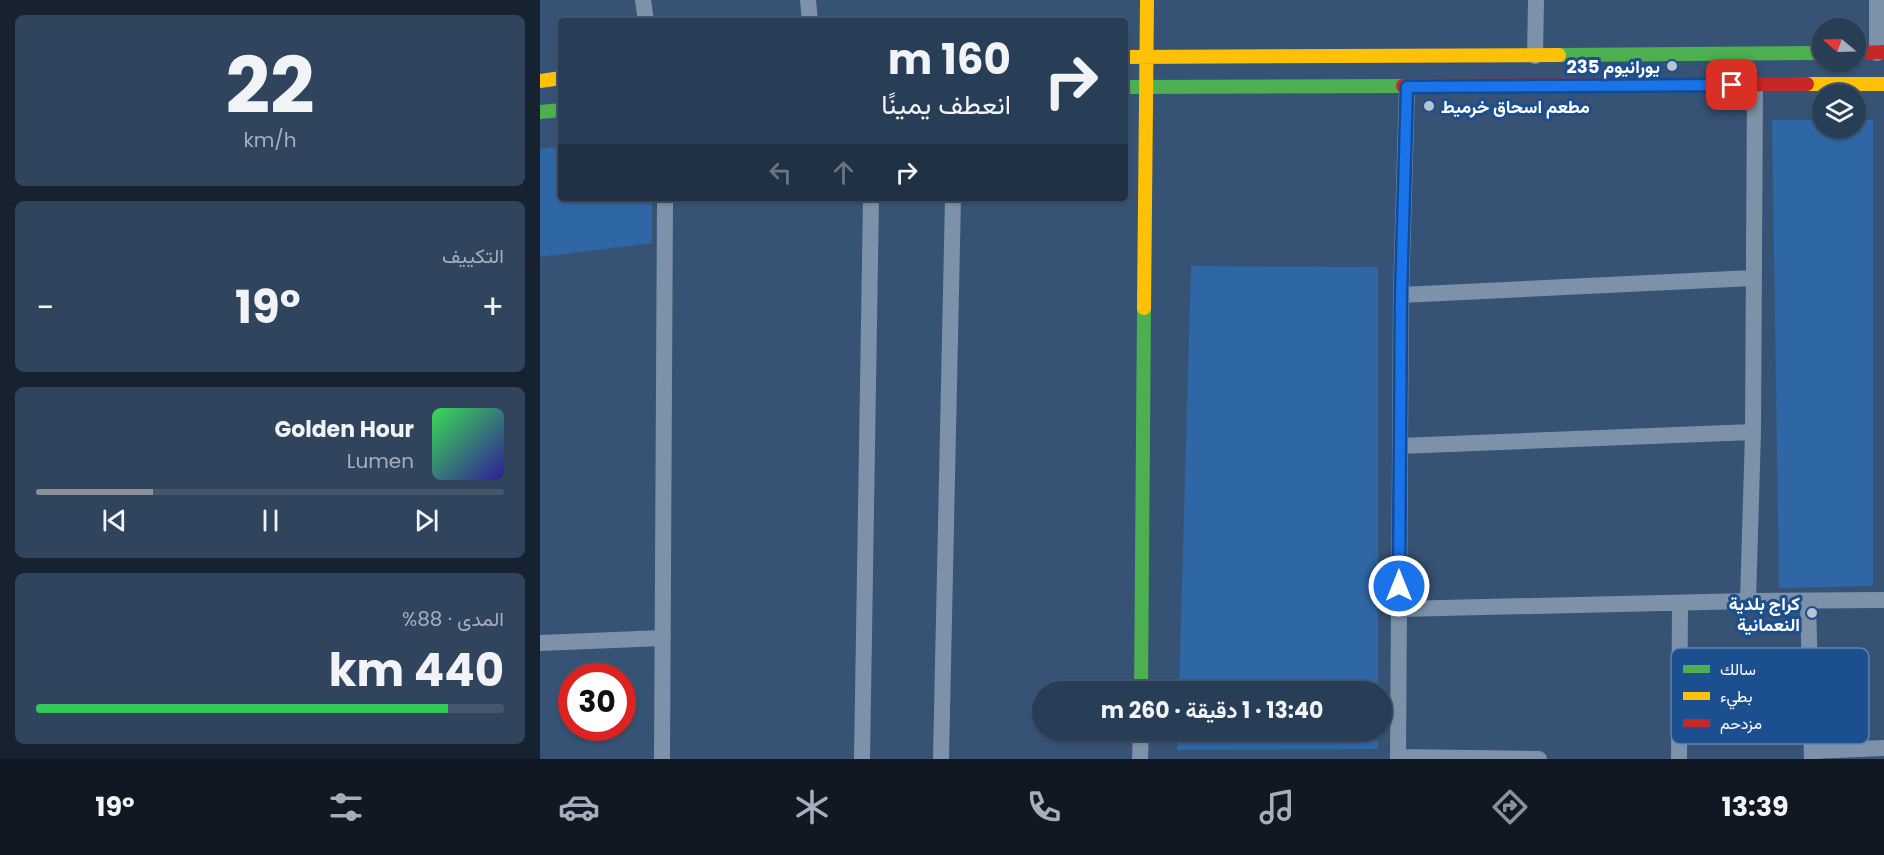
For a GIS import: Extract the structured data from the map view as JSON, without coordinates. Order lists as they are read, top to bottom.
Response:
{
  "places": ["يورانيوم 235", "مطعم اسحاق خرميط", "كراج بلدية النعمانية"],
  "legend": ["سالك", "بطيء", "مزدحم"],
  "north": "left",
  "page": {
    "tile": [
      ["22", "km/h"],
      "التكييف",
      ["المدى · 88%", "440 km"]
    ],
    "turn": ["160 m", "انعطف يمينًا"],
    "heat": ["−", "19°", "+"],
    "song": ["Golden Hour", "Lumen"],
    "limit": "30",
    "trip": "13:40 · 1 دقيقة · 260 m",
    "tabs": ["13:39", "19°"]
  }
}
